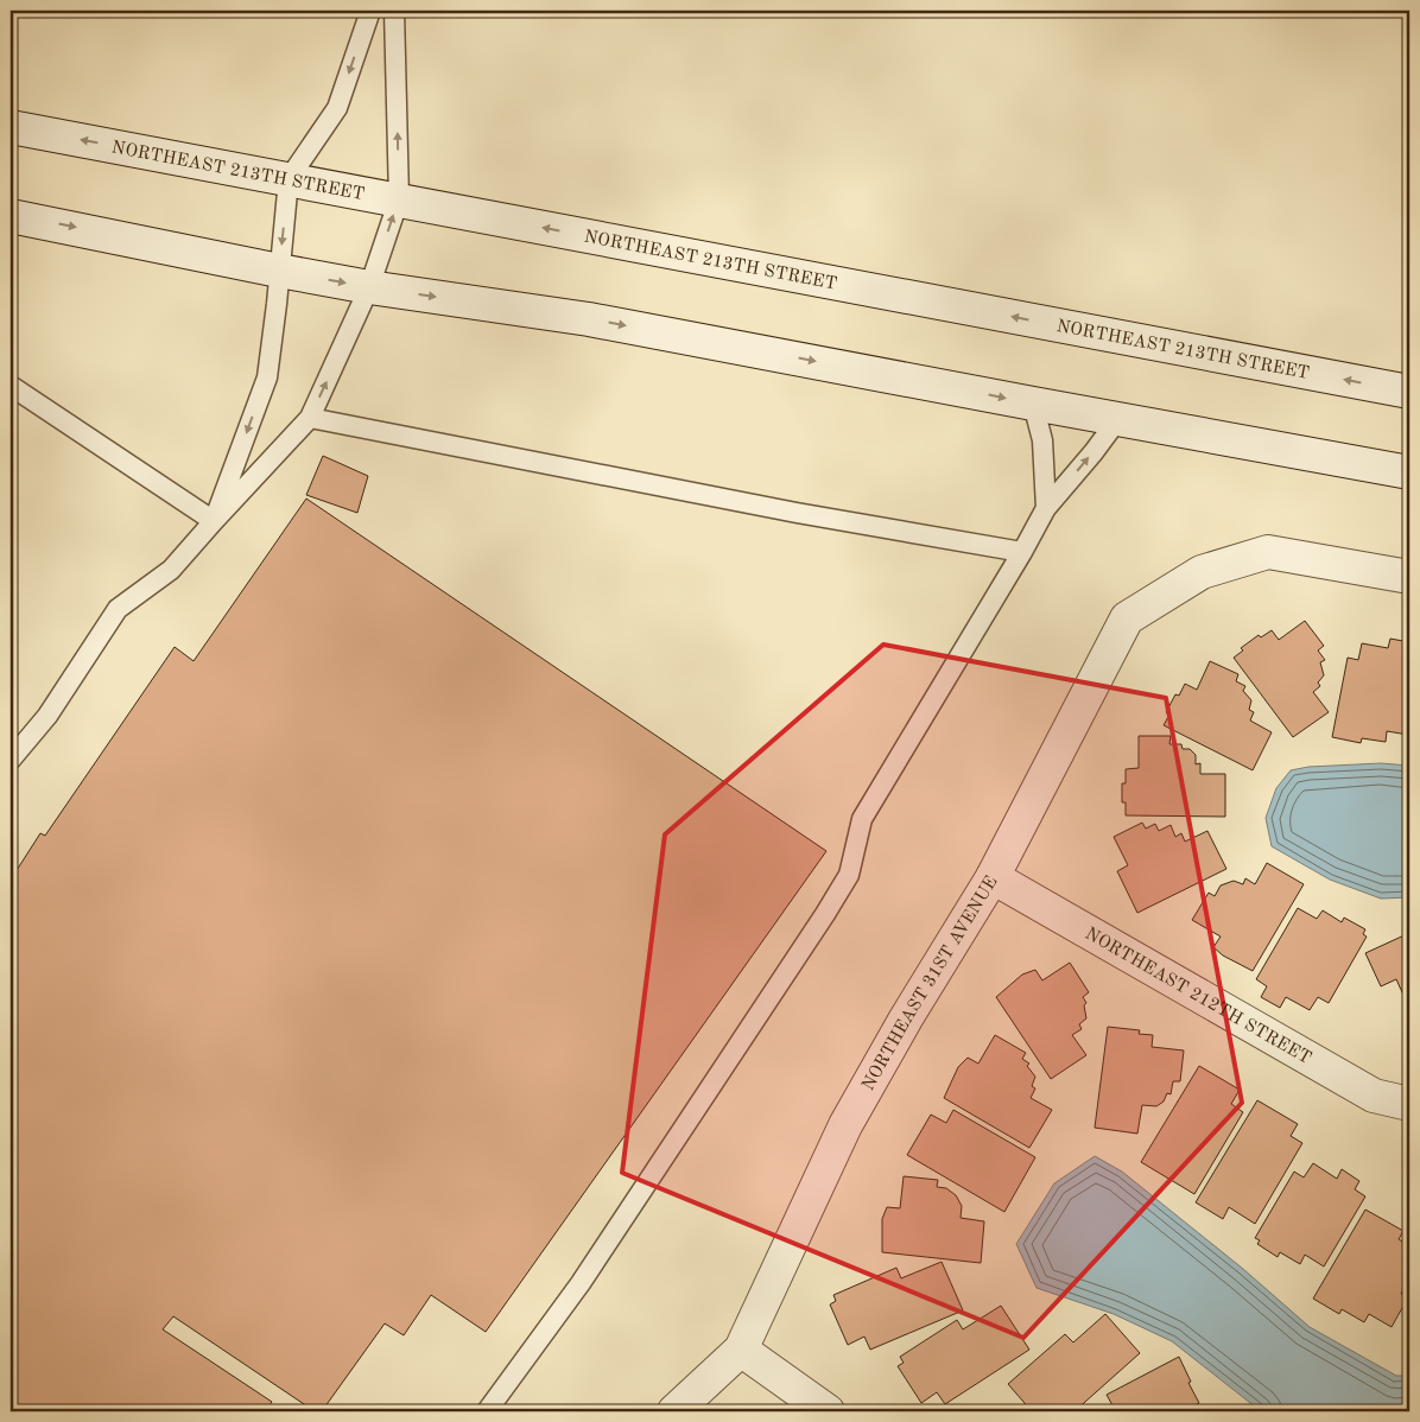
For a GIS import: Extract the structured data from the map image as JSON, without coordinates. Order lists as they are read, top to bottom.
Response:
{
  "streets": {
    "street": ["NORTHEAST 213TH STREET", "NORTHEAST 31ST AVENUE", "NORTHEAST 212TH STREET"]
  },
  "crossings": [
    ["NORTHEAST 31ST AVENUE", "NORTHEAST 212TH STREET"]
  ]
}
